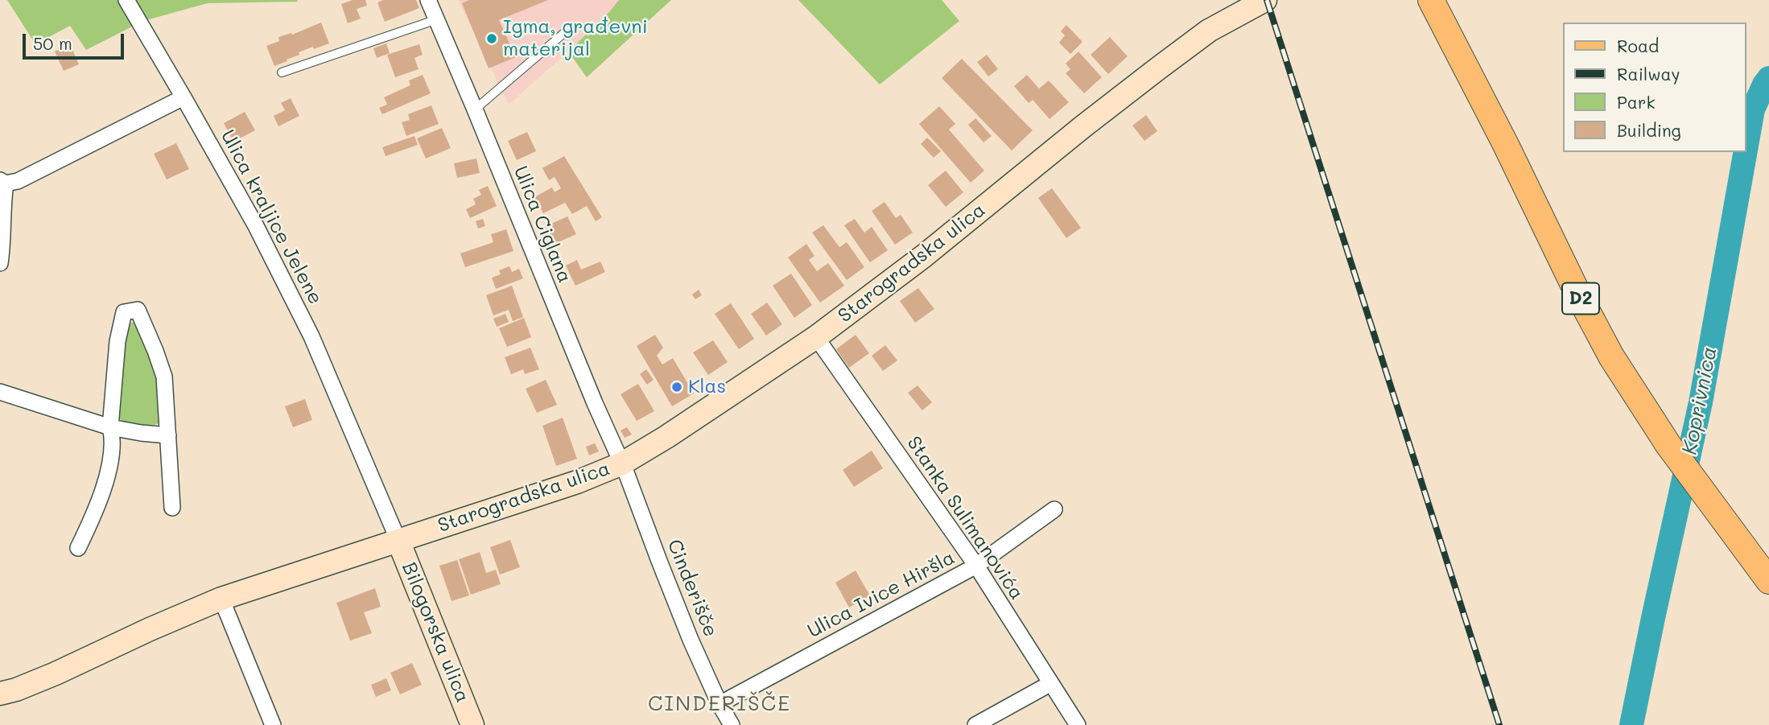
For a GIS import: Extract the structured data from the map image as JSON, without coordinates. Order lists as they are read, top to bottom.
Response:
{
  "streets": {
    "main road": ["Starogradska ulica", "D2", "Bilogorska ulica"],
    "street": [
      "Ulica kraljice Jelene",
      "Ulica Ciglana",
      "Stanka Sulimanovića",
      "Cinderišče",
      "Ulica Ivice Hiršla"
    ]
  },
  "crossings": [
    ["Ulica kraljice Jelene", "Starogradska ulica"],
    ["Ulica kraljice Jelene", "Bilogorska ulica"],
    ["Ulica Ciglana", "Starogradska ulica"],
    ["Ulica Ciglana", "Cinderišče"],
    ["Starogradska ulica", "Stanka Sulimanovića"],
    ["Starogradska ulica", "Cinderišče"],
    ["Starogradska ulica", "Bilogorska ulica"],
    ["Stanka Sulimanovića", "Ulica Ivice Hiršla"],
    ["Cinderišče", "Ulica Ivice Hiršla"]
  ],
  "districts": ["CINDERIŠČE"],
  "water": ["Koprivnica"],
  "places": ["Igma, građevni materijal", "Klas"],
  "legend": [
    "Road",
    "Railway",
    "Park",
    "Building"
  ],
  "scale_bar": "50 m"
}
